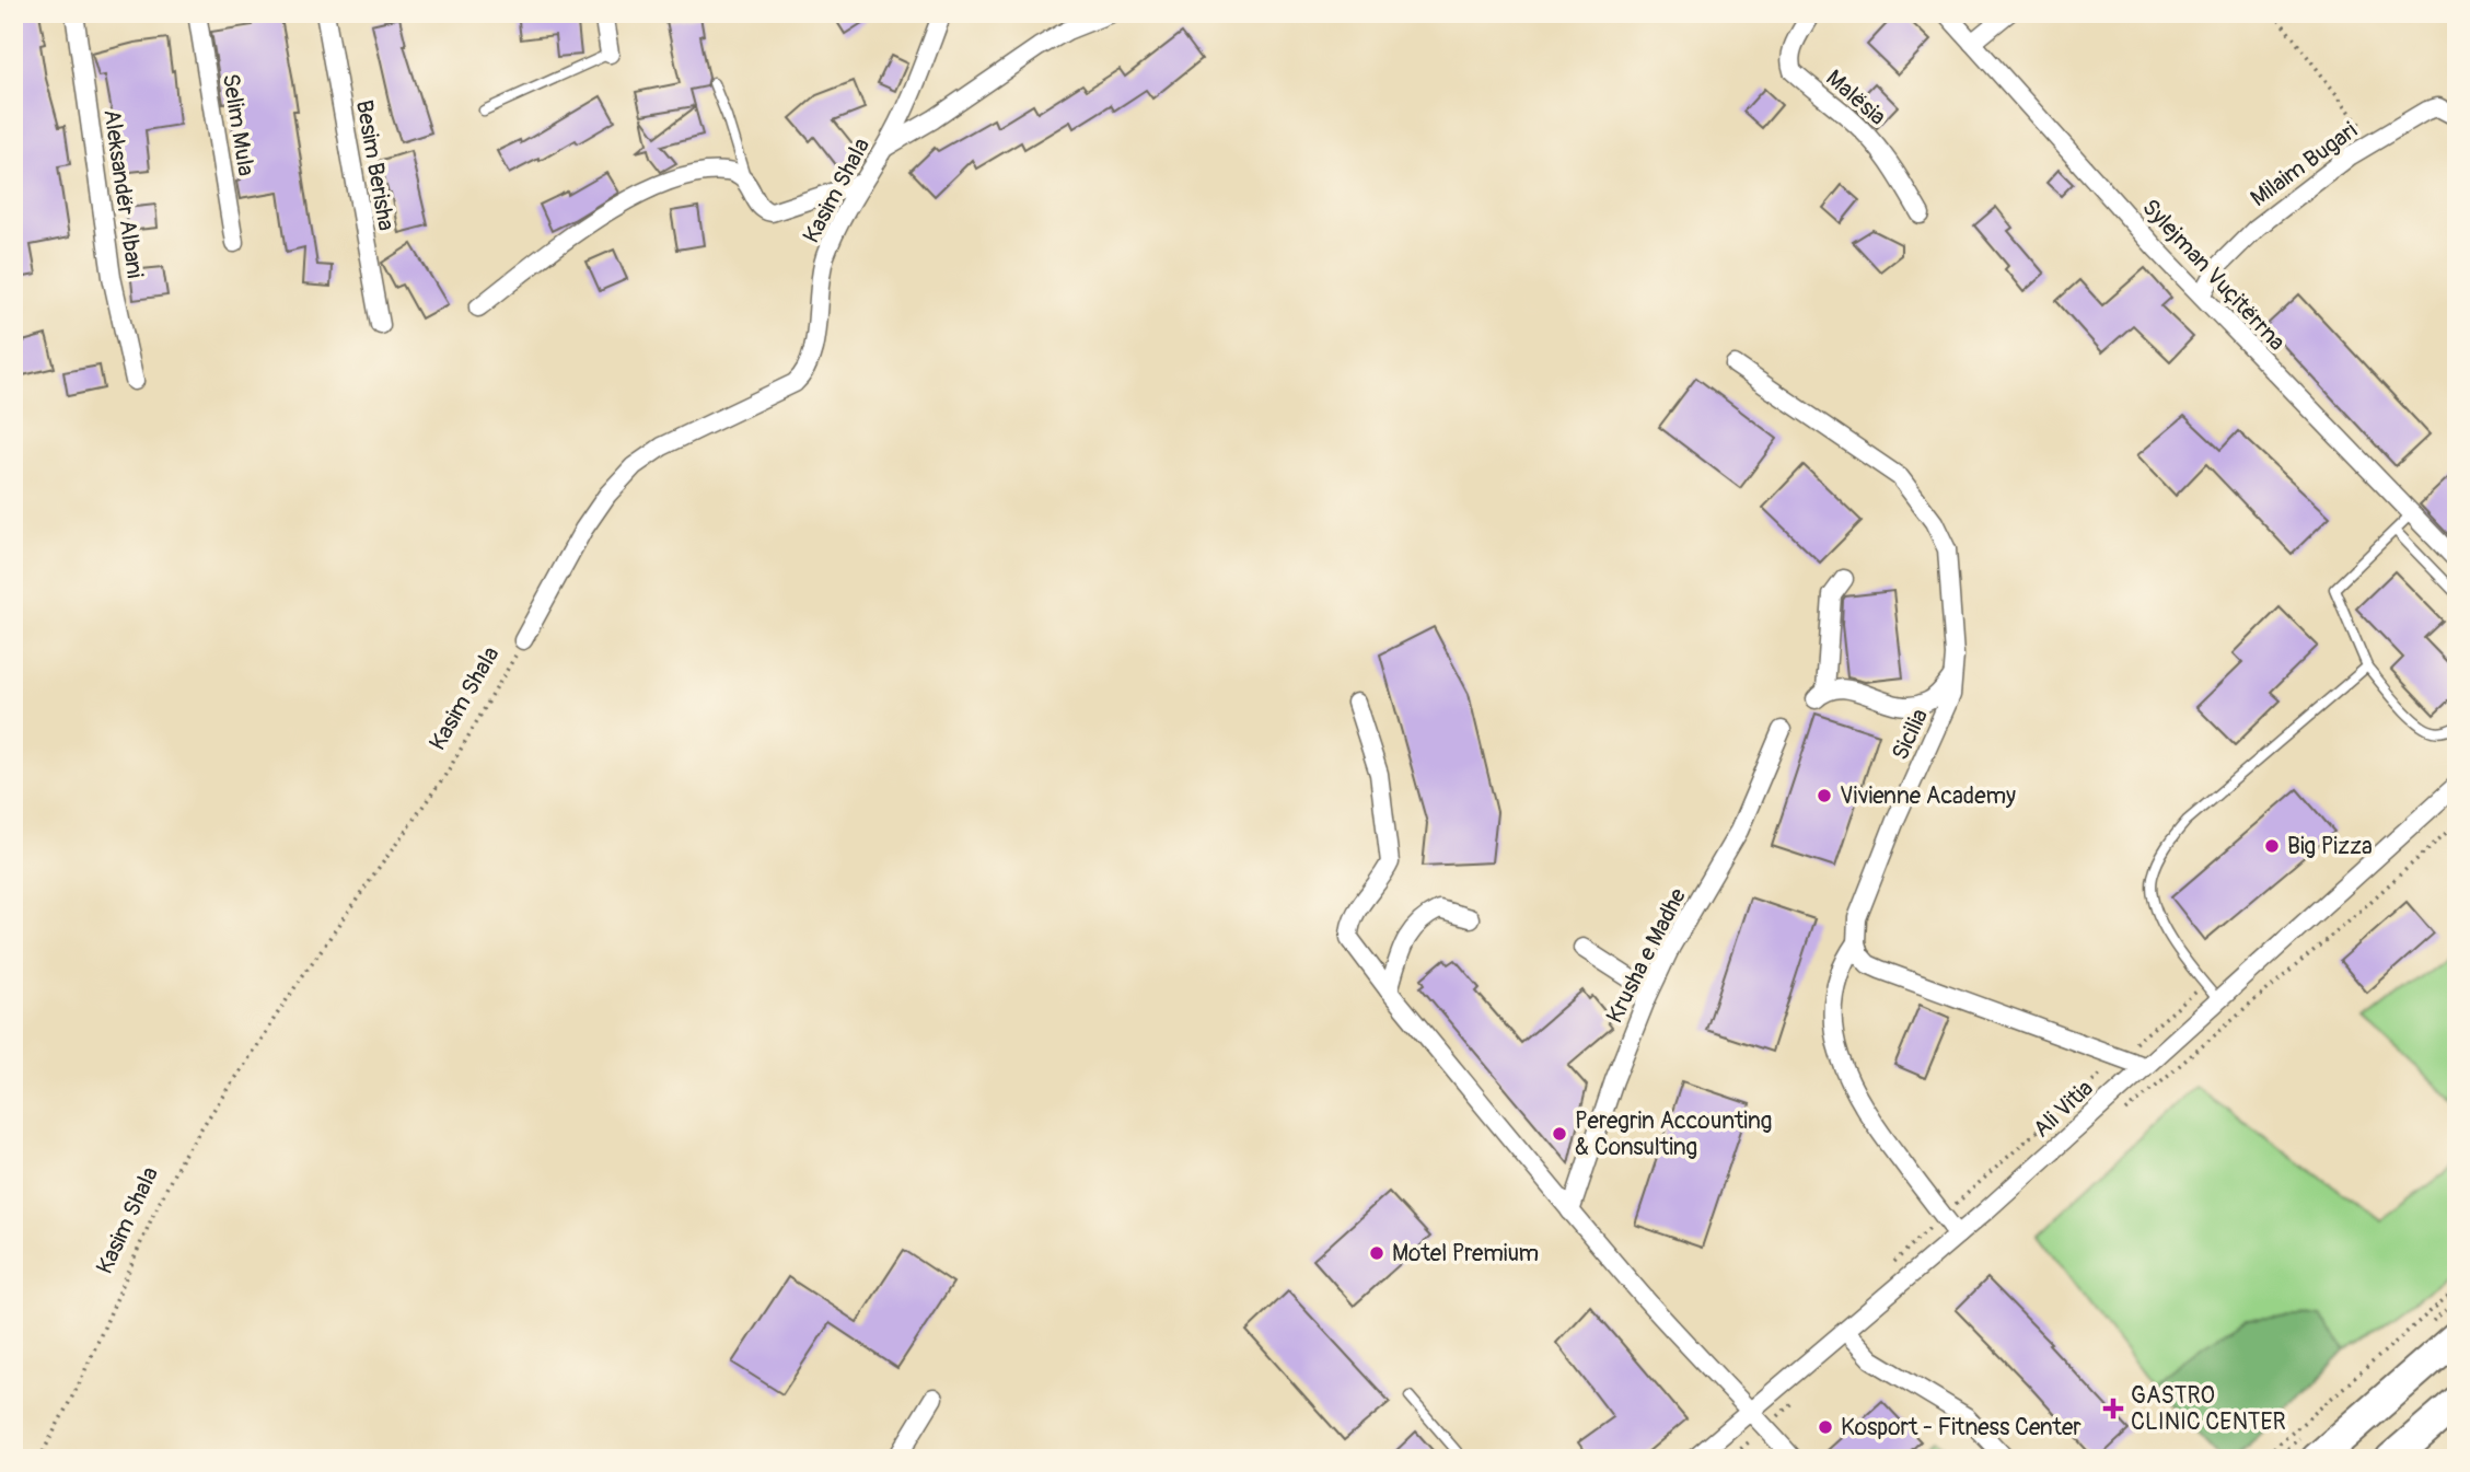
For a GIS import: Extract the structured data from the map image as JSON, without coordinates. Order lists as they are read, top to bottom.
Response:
{
  "streets": {
    "street": [
      "Malësia",
      "Selim Mula",
      "Milaim Bugari",
      "Besim Berisha",
      "Kasim Shala",
      "Aleksandër Albani",
      "Sylejman Vuçitërrna",
      "Sicilia",
      "Krusha e Madhe",
      "Ali Vitia"
    ]
  },
  "crossings": [
    ["Milaim Bugari", "Sylejman Vuçitërrna"],
    ["Sicilia", "Ali Vitia"]
  ],
  "places": {
    "other": [
      "Vivienne Academy",
      "Big Pizza",
      "Peregrin Accounting & Consulting",
      "Motel Premium",
      "Kosport - Fitness Center"
    ],
    "health": ["GASTRO CLINIC CENTER"]
  }
}
